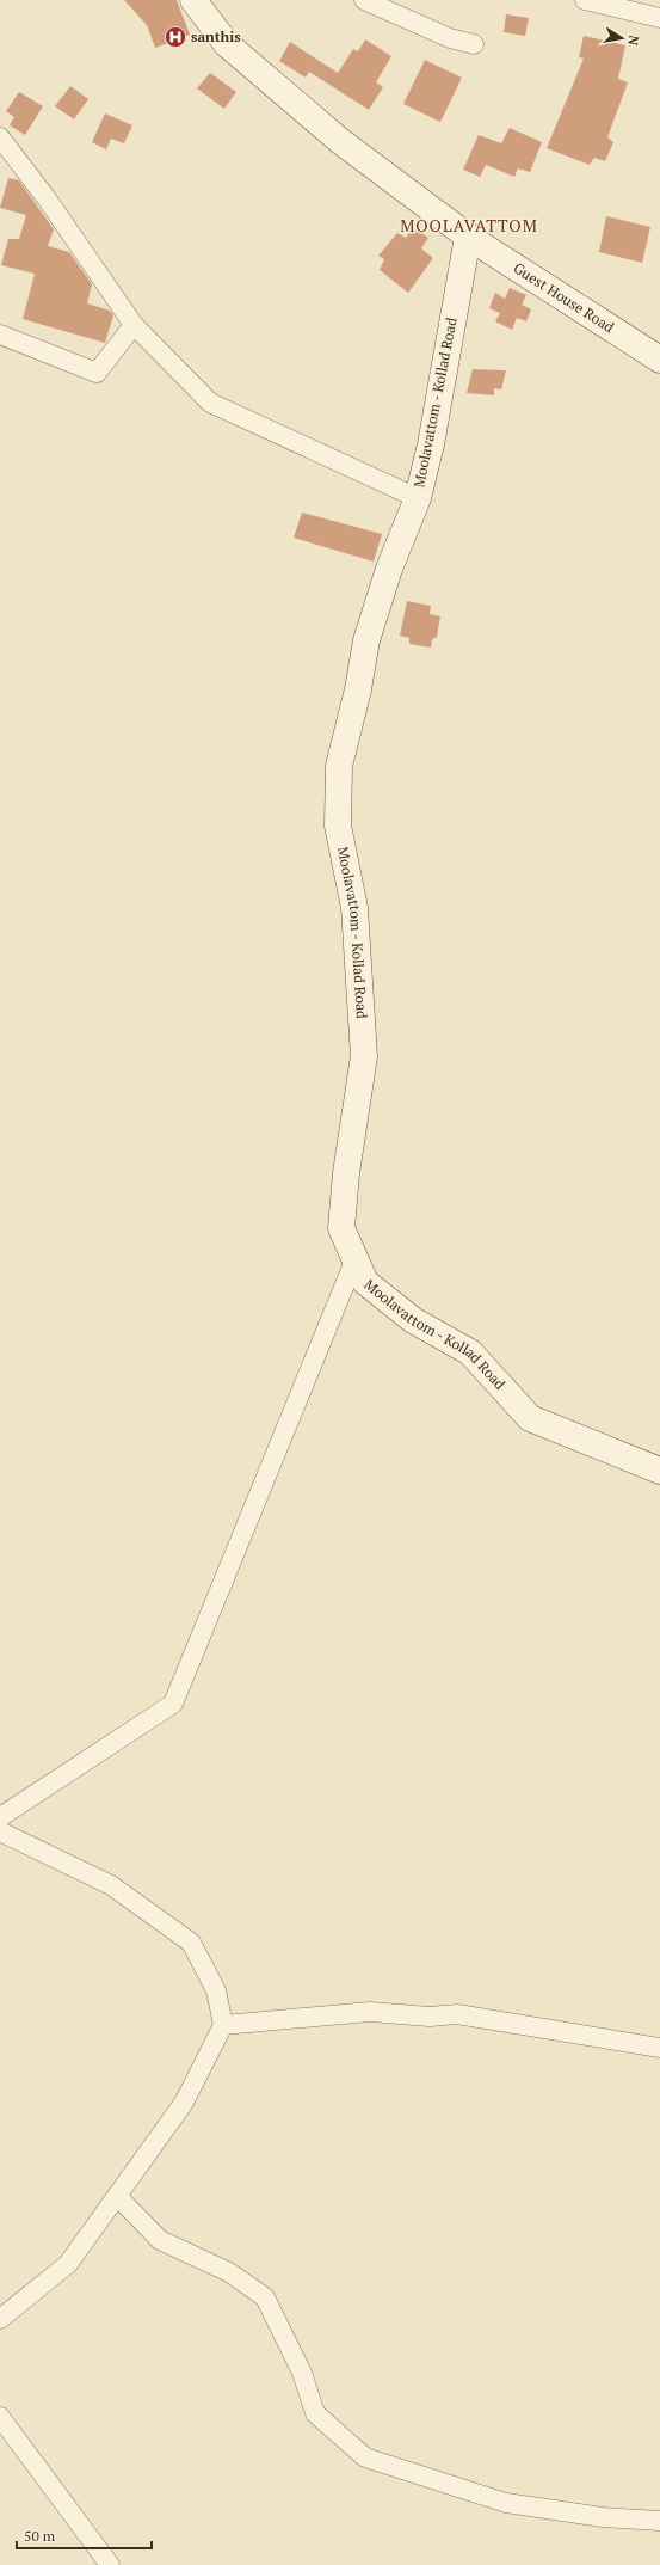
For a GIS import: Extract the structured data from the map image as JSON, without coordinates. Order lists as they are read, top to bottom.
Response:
{
  "streets": {
    "main road": ["Guest House Road", "Moolavattom - Kollad Road"]
  },
  "crossings": [
    ["Guest House Road", "Moolavattom - Kollad Road"]
  ],
  "districts": ["MOOLAVATTOM"],
  "places": {
    "hospital": ["santhis"]
  },
  "scale_bar": "50 m",
  "north": "right"
}
